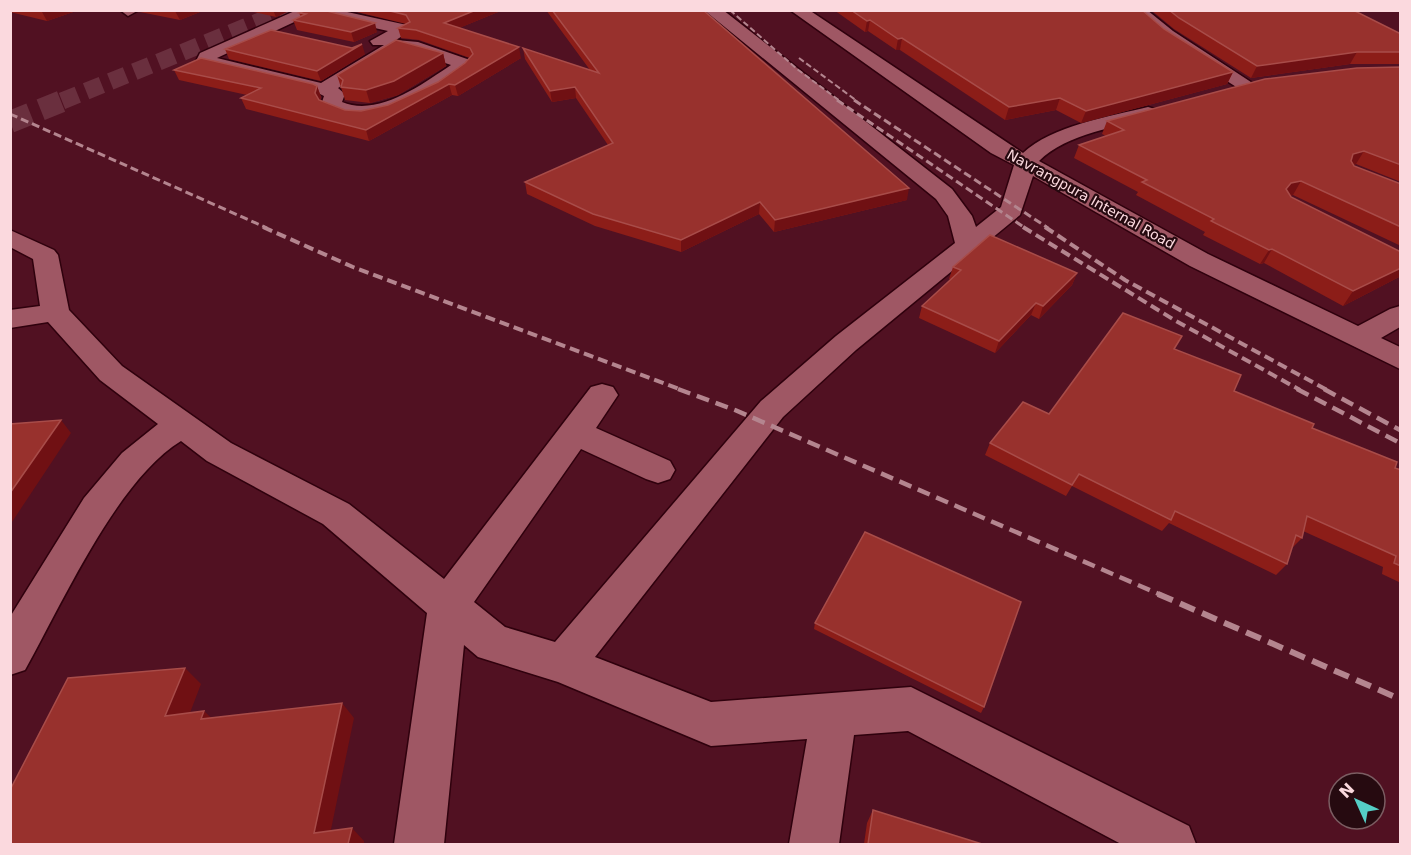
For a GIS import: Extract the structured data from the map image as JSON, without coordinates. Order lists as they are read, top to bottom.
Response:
{
  "streets": {
    "street": ["Navrangpura Internal Road"]
  },
  "north": "top left"
}
